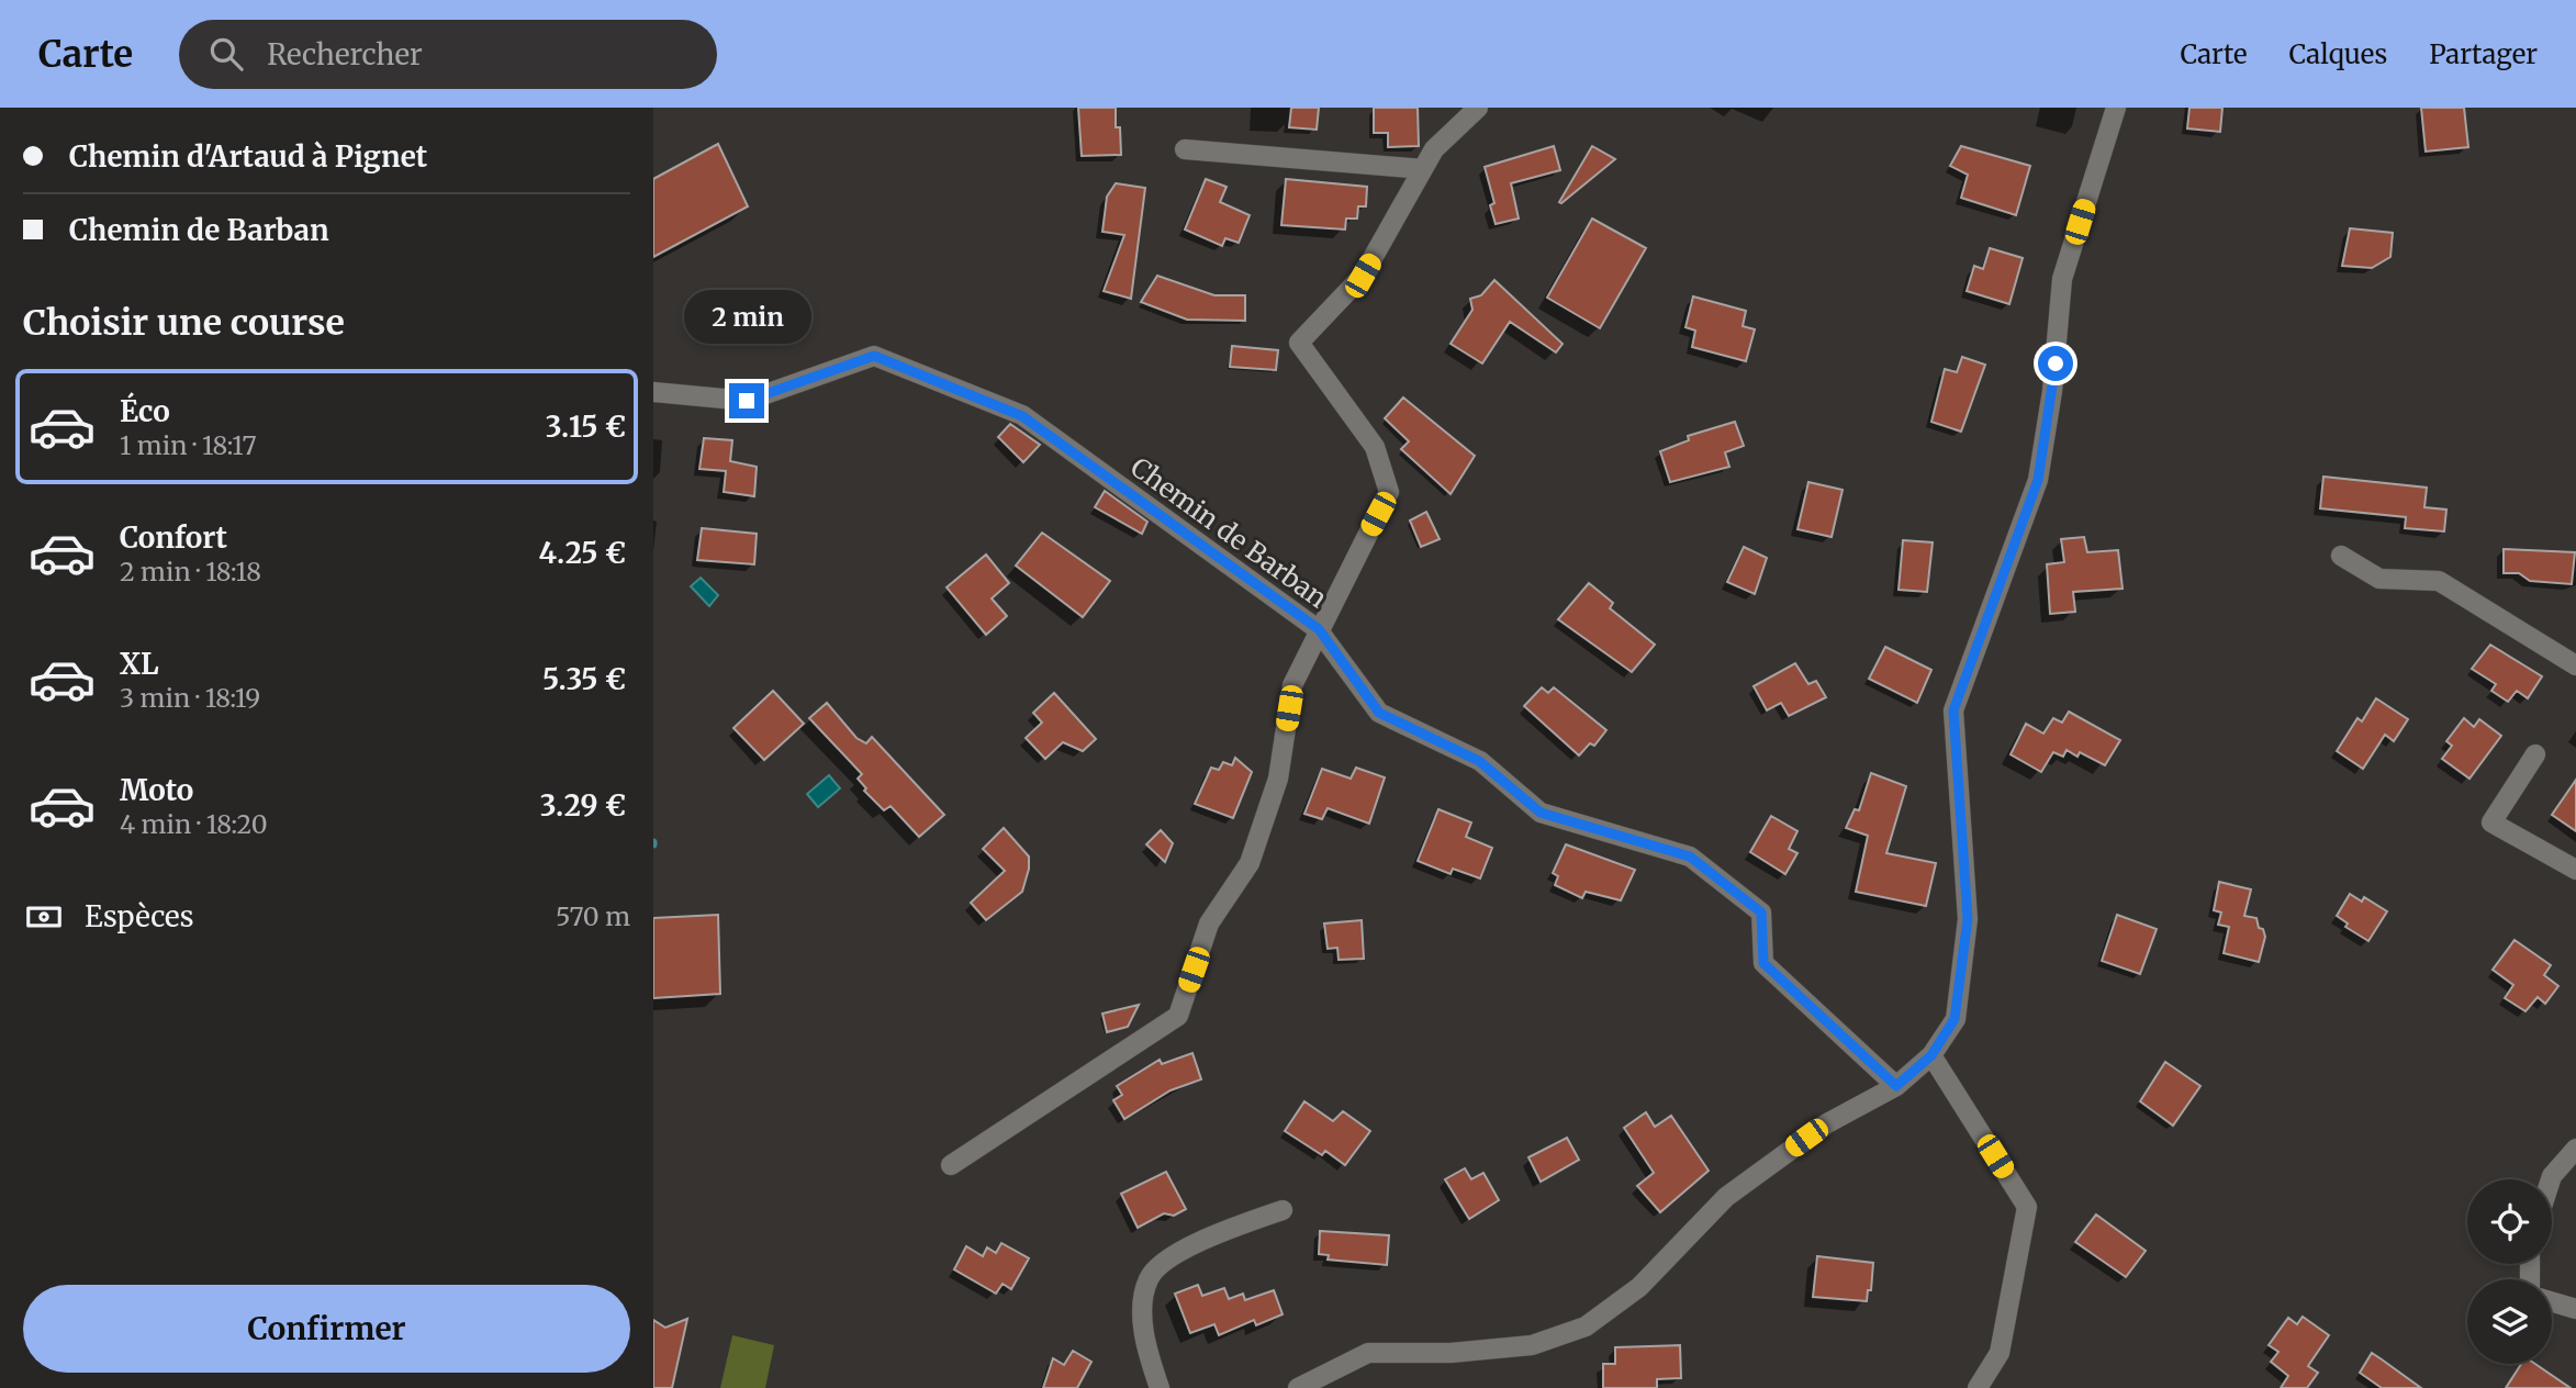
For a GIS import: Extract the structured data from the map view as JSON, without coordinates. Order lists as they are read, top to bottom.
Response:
{
  "streets": {
    "street": ["Chemin de Barban"]
  },
  "page": {
    "header": "Carte",
    "search": "Rechercher",
    "nav": ["Carte", "Calques", "Partager"],
    "banner": ["Chemin d'Artaud à Pignet", "Chemin de Barban"],
    "heading": "Choisir une course",
    "bubble": "2 min",
    "list": [
      {
        "name": "Éco",
        "note": "1 min · 18:17",
        "value": "3.15 €"
      },
      {
        "name": "Confort",
        "note": "2 min · 18:18",
        "value": "4.25 €"
      },
      {
        "name": "XL",
        "note": "3 min · 18:19",
        "value": "5.35 €"
      },
      {
        "name": "Moto",
        "note": "4 min · 18:20",
        "value": "3.29 €"
      }
    ],
    "pay": ["Espèces", "570 m"],
    "buttons": "Confirmer"
  }
}
